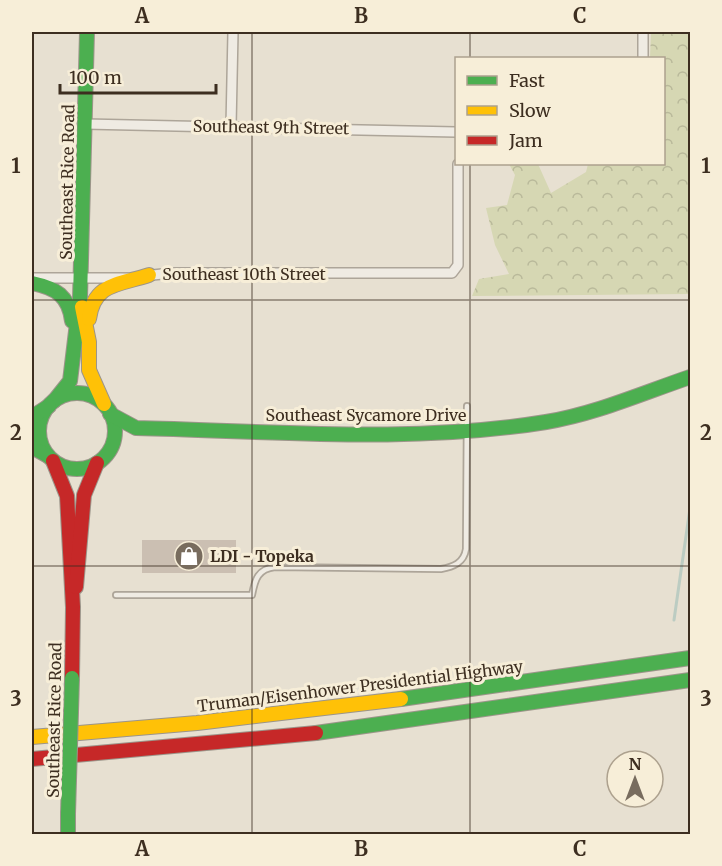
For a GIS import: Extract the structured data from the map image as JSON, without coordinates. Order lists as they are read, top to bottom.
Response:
{
  "streets": {
    "main road": ["Southeast Rice Road", "Southeast Sycamore Drive", "Truman/Eisenhower Presidential Highway"],
    "street": ["Southeast 9th Street", "Southeast 10th Street"]
  },
  "crossings": [
    ["Southeast 9th Street", "Southeast Rice Road"],
    ["Southeast Rice Road", "Southeast 10th Street"],
    ["Southeast Rice Road", "Southeast Sycamore Drive"]
  ],
  "places": {
    "shop": ["LDI - Topeka"]
  },
  "legend": ["Fast", "Slow", "Jam"],
  "scale_bar": "100 m",
  "north": "top",
  "grid": {
    "columns": ["A", "B", "C"],
    "rows": ["1", "2", "3"]
  }
}
